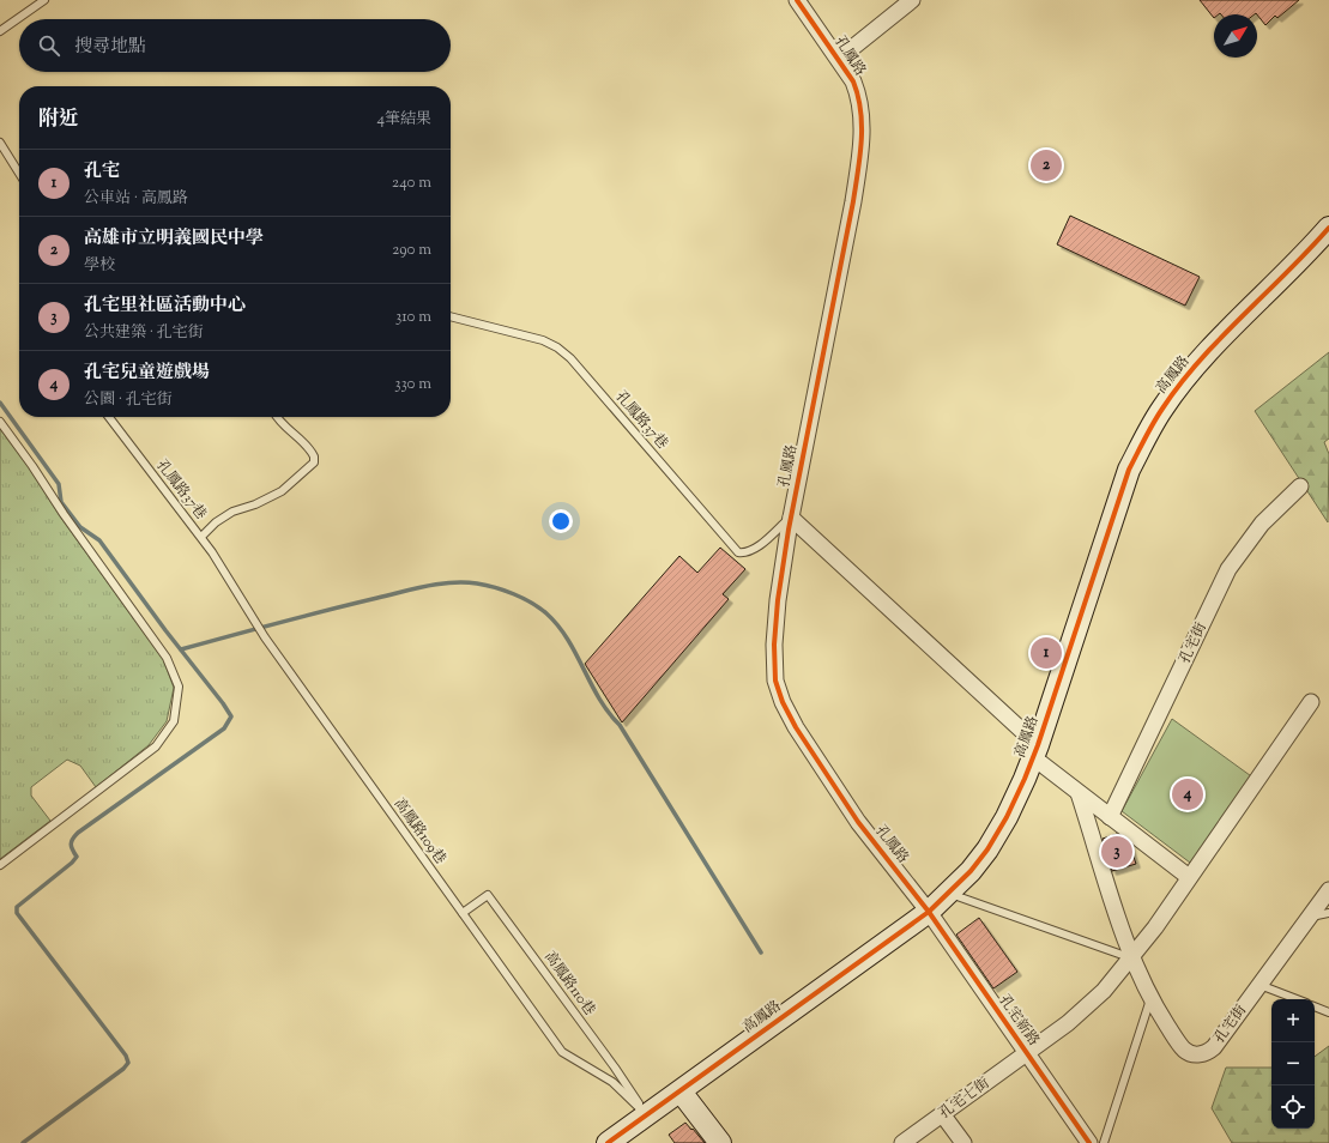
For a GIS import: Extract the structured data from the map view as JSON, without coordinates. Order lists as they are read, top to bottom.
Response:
{
  "streets": {
    "street": [
      "孔鳳路",
      "高鳳路",
      "孔宅街",
      "孔宅新路",
      "孔宅七街"
    ],
    "lane": ["孔鳳路37巷", "高鳳路109巷", "高鳳路110巷"]
  },
  "crossings": [
    ["孔鳳路", "高鳳路"],
    ["孔鳳路", "孔鳳路37巷"],
    ["孔鳳路", "孔宅新路"],
    ["高鳳路", "高鳳路109巷"],
    ["高鳳路", "高鳳路110巷"],
    ["高鳳路", "孔宅新路"],
    ["孔鳳路37巷", "高鳳路109巷"],
    ["高鳳路109巷", "高鳳路110巷"],
    ["孔宅新路", "孔宅七街"]
  ],
  "north": "top right",
  "page": {
    "search": "搜尋地點",
    "heading": ["附近", "4筆結果"],
    "pins": [
      "2",
      "1",
      "4",
      "3"
    ],
    "list": [
      {
        "mark": "1",
        "name": "孔宅",
        "note": "公車站 · 高鳳路",
        "value": "240 m"
      },
      {
        "mark": "2",
        "name": "高雄市立明義國民中學",
        "note": "學校",
        "value": "290 m"
      },
      {
        "mark": "3",
        "name": "孔宅里社區活動中心",
        "note": "公共建築 · 孔宅街",
        "value": "310 m"
      },
      {
        "mark": "4",
        "name": "孔宅兒童遊戲場",
        "note": "公園 · 孔宅街",
        "value": "330 m"
      }
    ],
    "map_buttons": ["+", "−"]
  }
}
